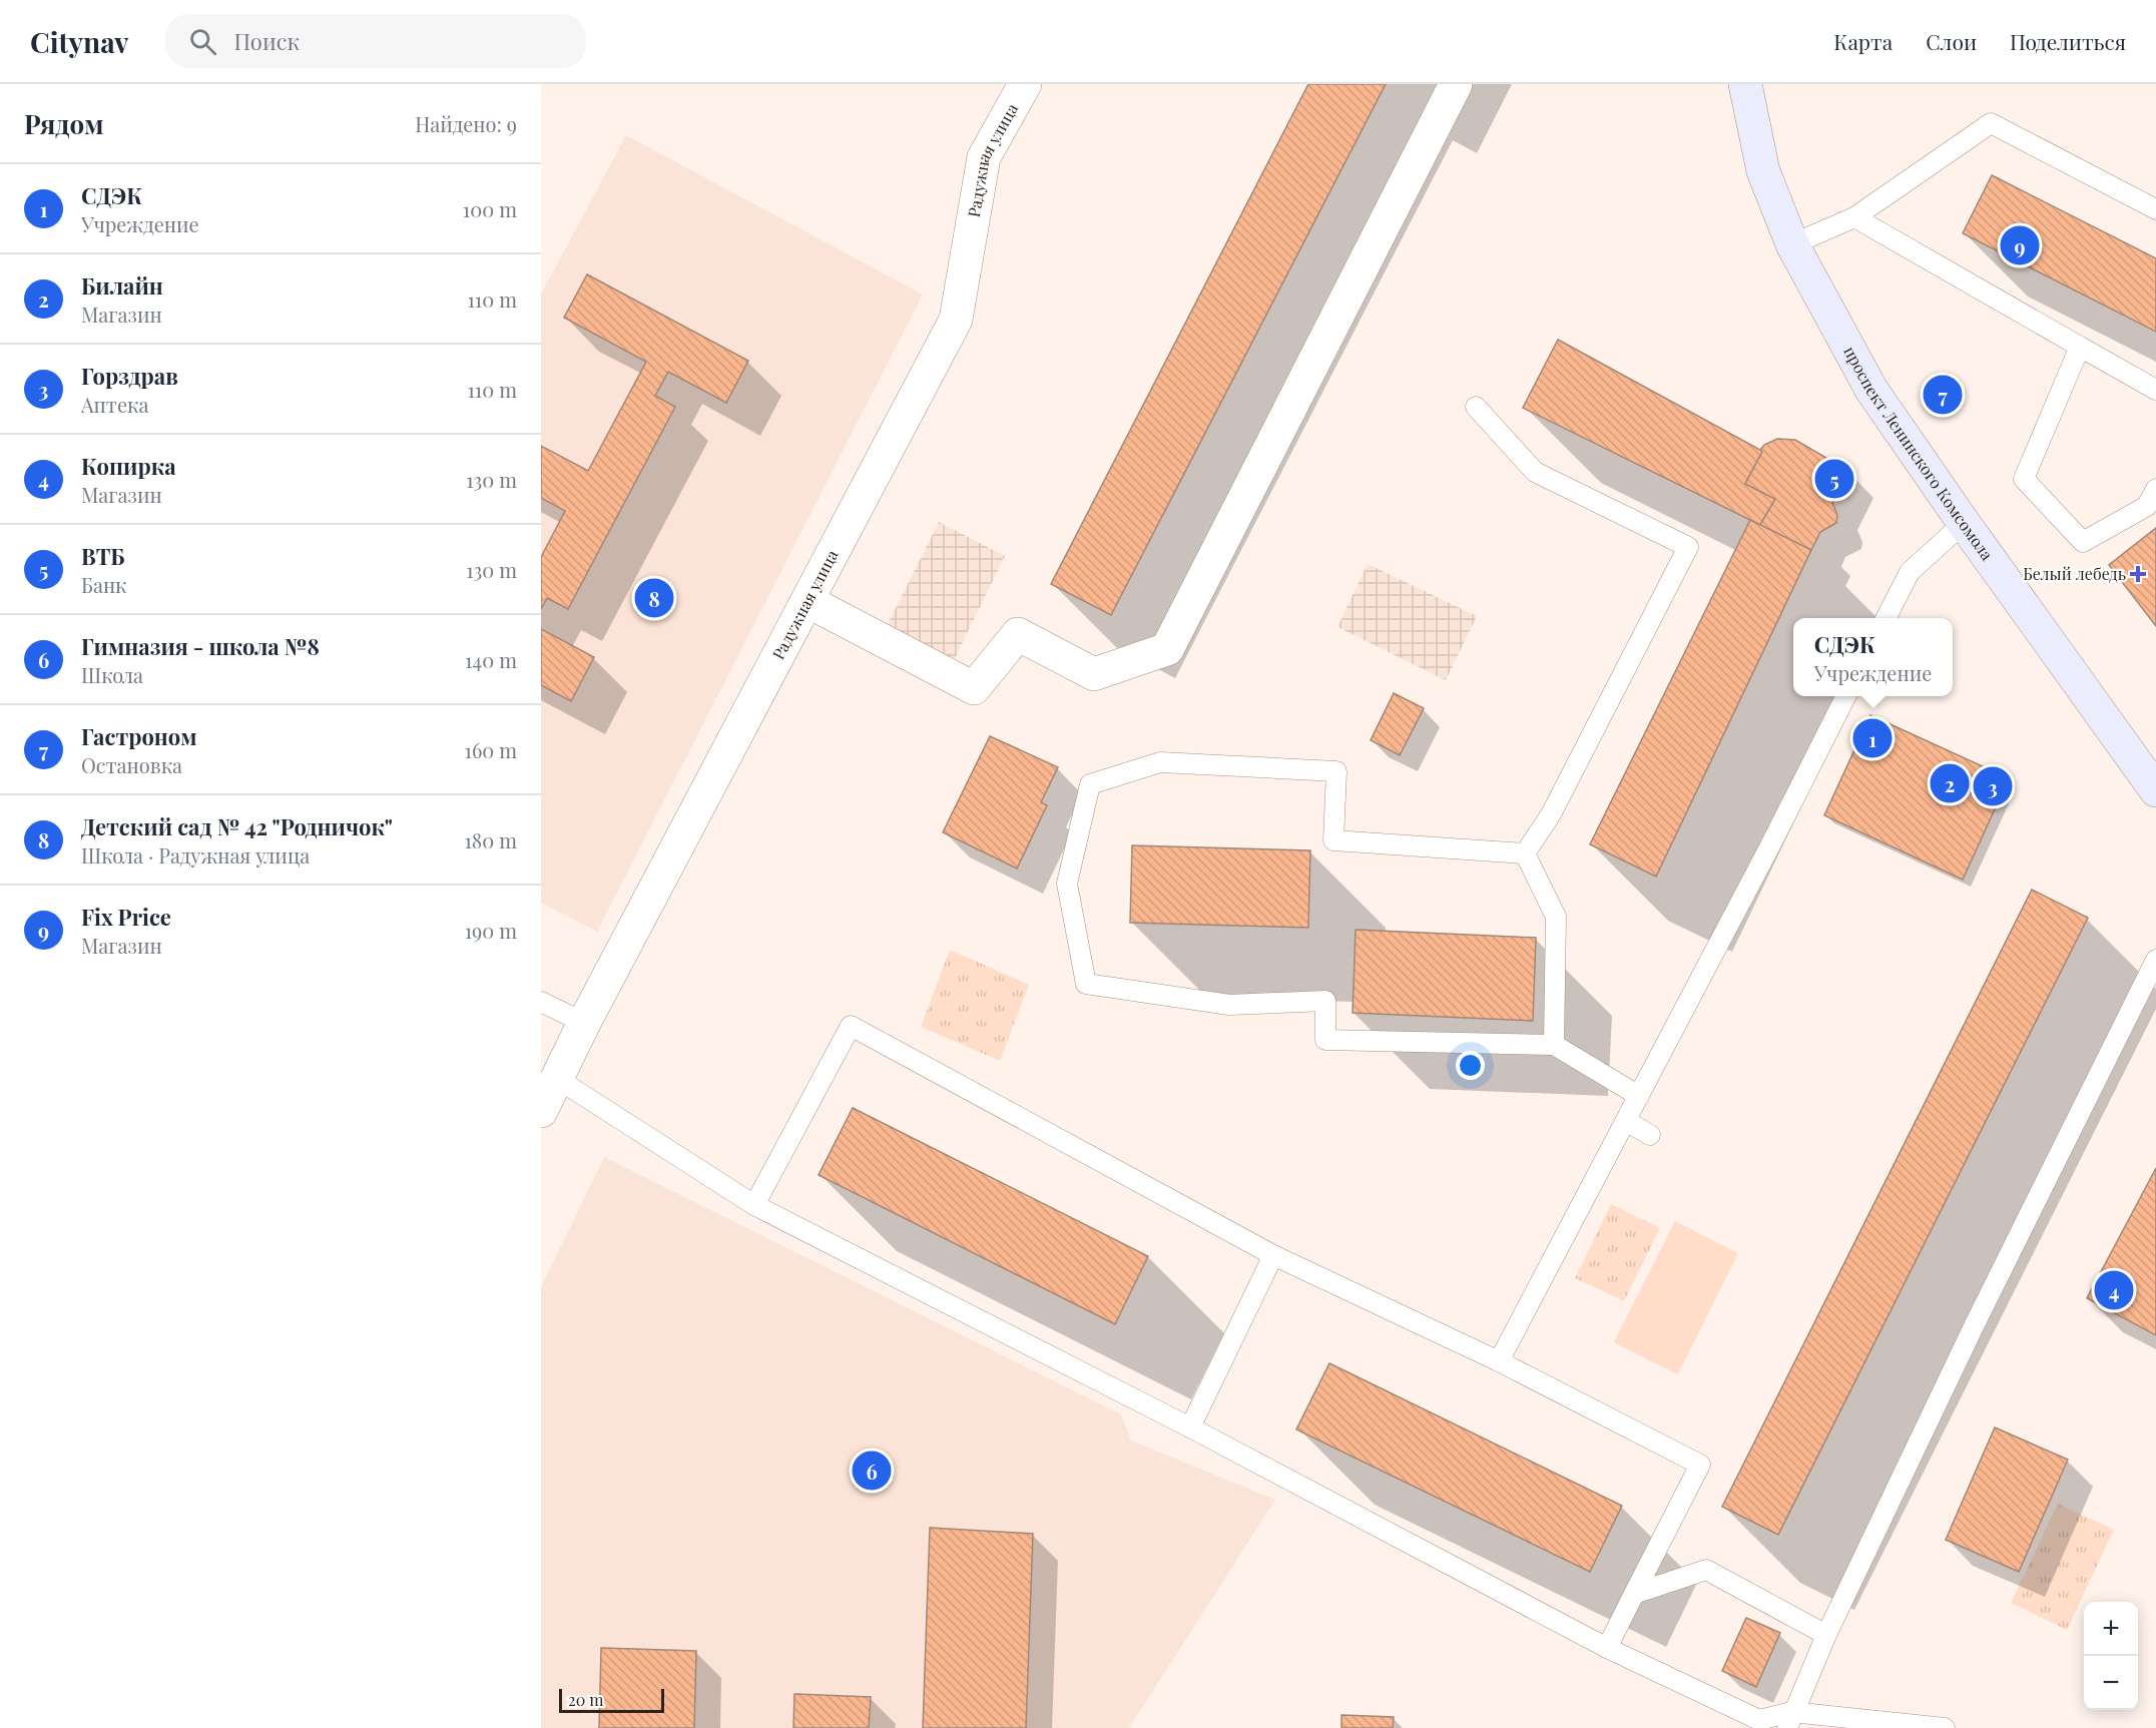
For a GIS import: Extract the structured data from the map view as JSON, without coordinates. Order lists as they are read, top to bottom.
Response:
{
  "streets": {
    "main road": ["проспект Ленинского Комсомола"],
    "street": ["Радужная улица"]
  },
  "places": {
    "health": ["Белый лебедь"]
  },
  "scale_bar": "20 m",
  "page": {
    "header": "Citynav",
    "search": "Поиск",
    "nav": ["Карта", "Слои", "Поделиться"],
    "heading": ["Рядом", "Найдено: 9"],
    "list": [
      {
        "mark": "1",
        "name": "СДЭК",
        "note": "Учреждение",
        "value": "100 m"
      },
      {
        "mark": "2",
        "name": "Билайн",
        "note": "Магазин",
        "value": "110 m"
      },
      {
        "mark": "3",
        "name": "Горздрав",
        "note": "Аптека",
        "value": "110 m"
      },
      {
        "mark": "4",
        "name": "Копирка",
        "note": "Магазин",
        "value": "130 m"
      },
      {
        "mark": "5",
        "name": "ВТБ",
        "note": "Банк",
        "value": "130 m"
      },
      {
        "mark": "6",
        "name": "Гимназия - школа №8",
        "note": "Школа",
        "value": "140 m"
      },
      {
        "mark": "7",
        "name": "Гастроном",
        "note": "Остановка",
        "value": "160 m"
      },
      {
        "mark": "8",
        "name": "Детский сад № 42 \"Родничок\"",
        "note": "Школа · Радужная улица",
        "value": "180 m"
      },
      {
        "mark": "9",
        "name": "Fix Price",
        "note": "Магазин",
        "value": "190 m"
      }
    ],
    "pins": [
      "9",
      "7",
      "5",
      "8",
      "1",
      "2",
      "3",
      "4",
      "6"
    ],
    "popup": ["СДЭК", "Учреждение"],
    "map_buttons": ["+", "−"],
    "scale": "20 m"
  }
}
